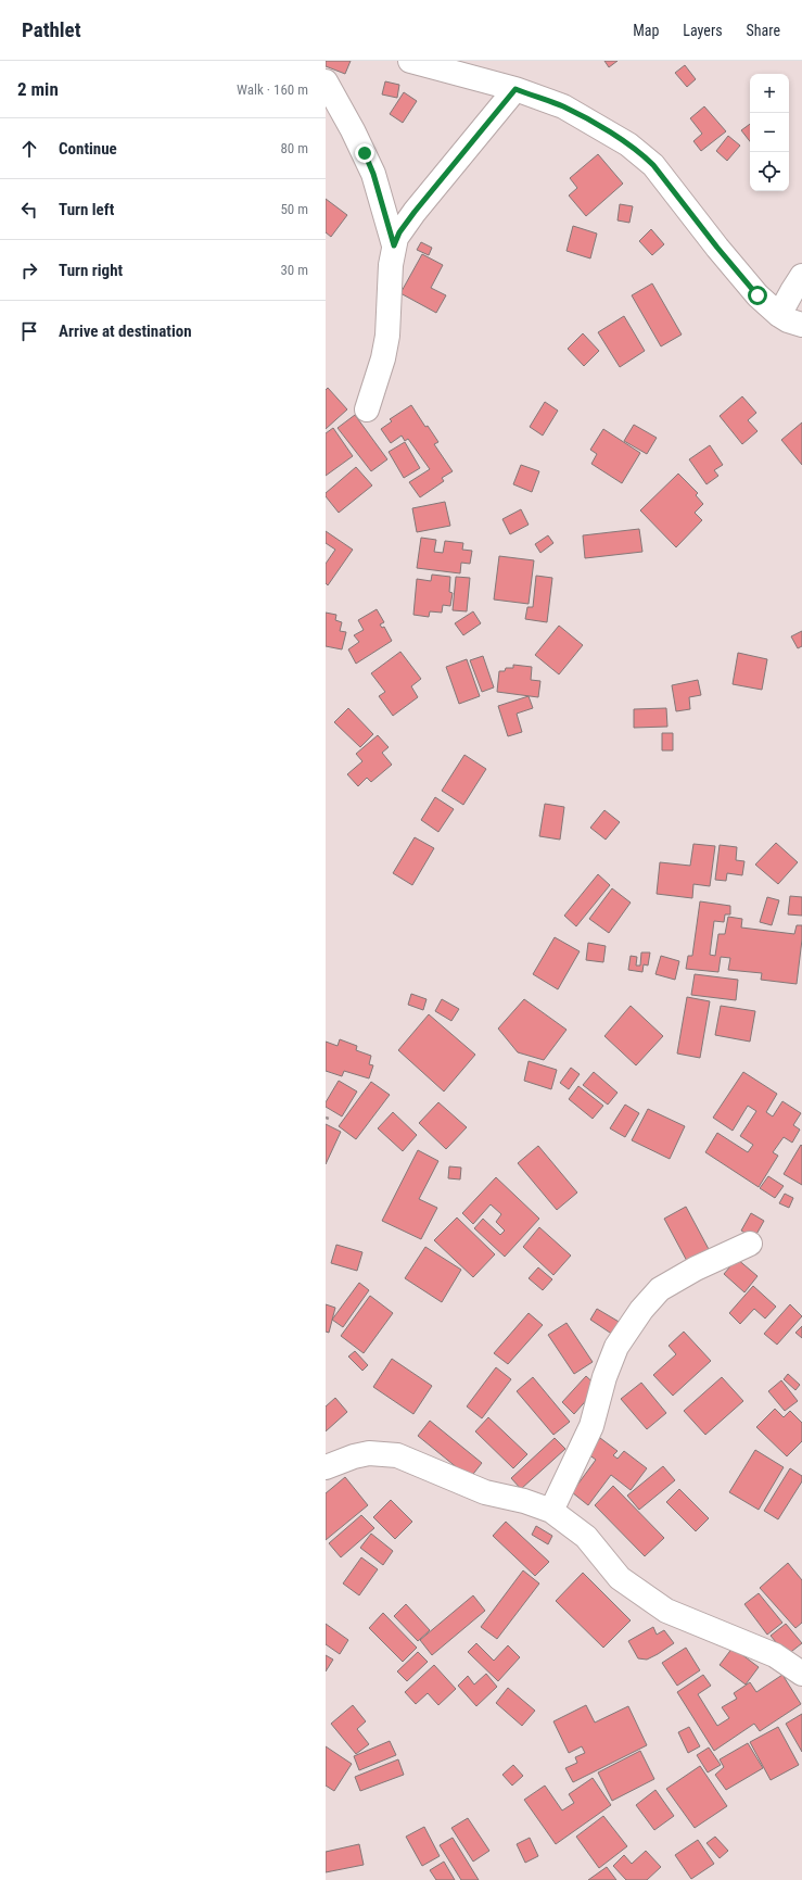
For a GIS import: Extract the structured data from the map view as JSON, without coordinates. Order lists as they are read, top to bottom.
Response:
{
  "page": {
    "header": "Pathlet",
    "nav": ["Map", "Layers", "Share"],
    "heading": ["2 min", "Walk · 160 m"],
    "map_buttons": ["+", "−"],
    "list": [
      ["Continue", "80 m"],
      ["Turn left", "50 m"],
      ["Turn right", "30 m"],
      "Arrive at destination"
    ]
  }
}
